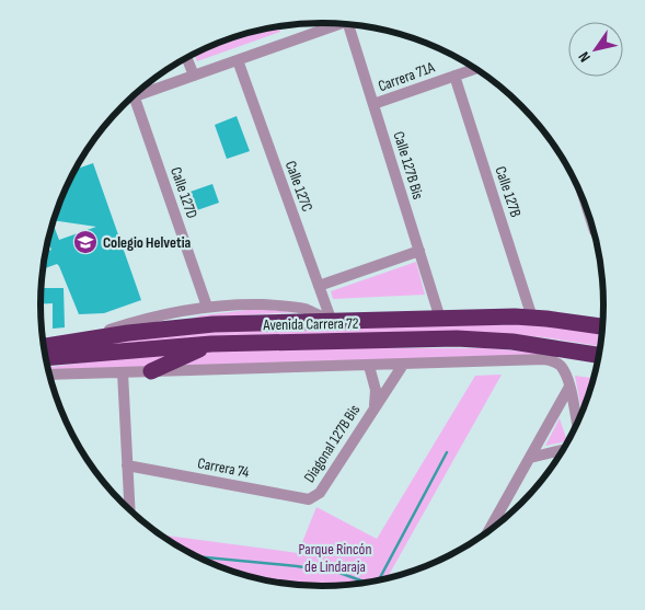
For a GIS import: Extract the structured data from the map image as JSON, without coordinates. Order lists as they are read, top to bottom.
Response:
{
  "streets": {
    "highway": ["Avenida Carrera 72"],
    "street": [
      "Carrera 71A",
      "Calle 127B Bis",
      "Calle 127C",
      "Calle 127B",
      "Calle 127D",
      "Diagonal 127B Bis",
      "Carrera 74"
    ]
  },
  "crossings": [
    ["Carrera 71A", "Calle 127B Bis"],
    ["Carrera 71A", "Calle 127B"],
    ["Calle 127B Bis", "Avenida Carrera 72"],
    ["Calle 127C", "Avenida Carrera 72"],
    ["Calle 127B", "Avenida Carrera 72"],
    ["Calle 127D", "Avenida Carrera 72"],
    ["Diagonal 127B Bis", "Carrera 74"]
  ],
  "parks": ["Parque Rincón de Lindaraja"],
  "places": {
    "school or university": ["Colegio Helvetia"]
  },
  "north": "bottom left"
}
